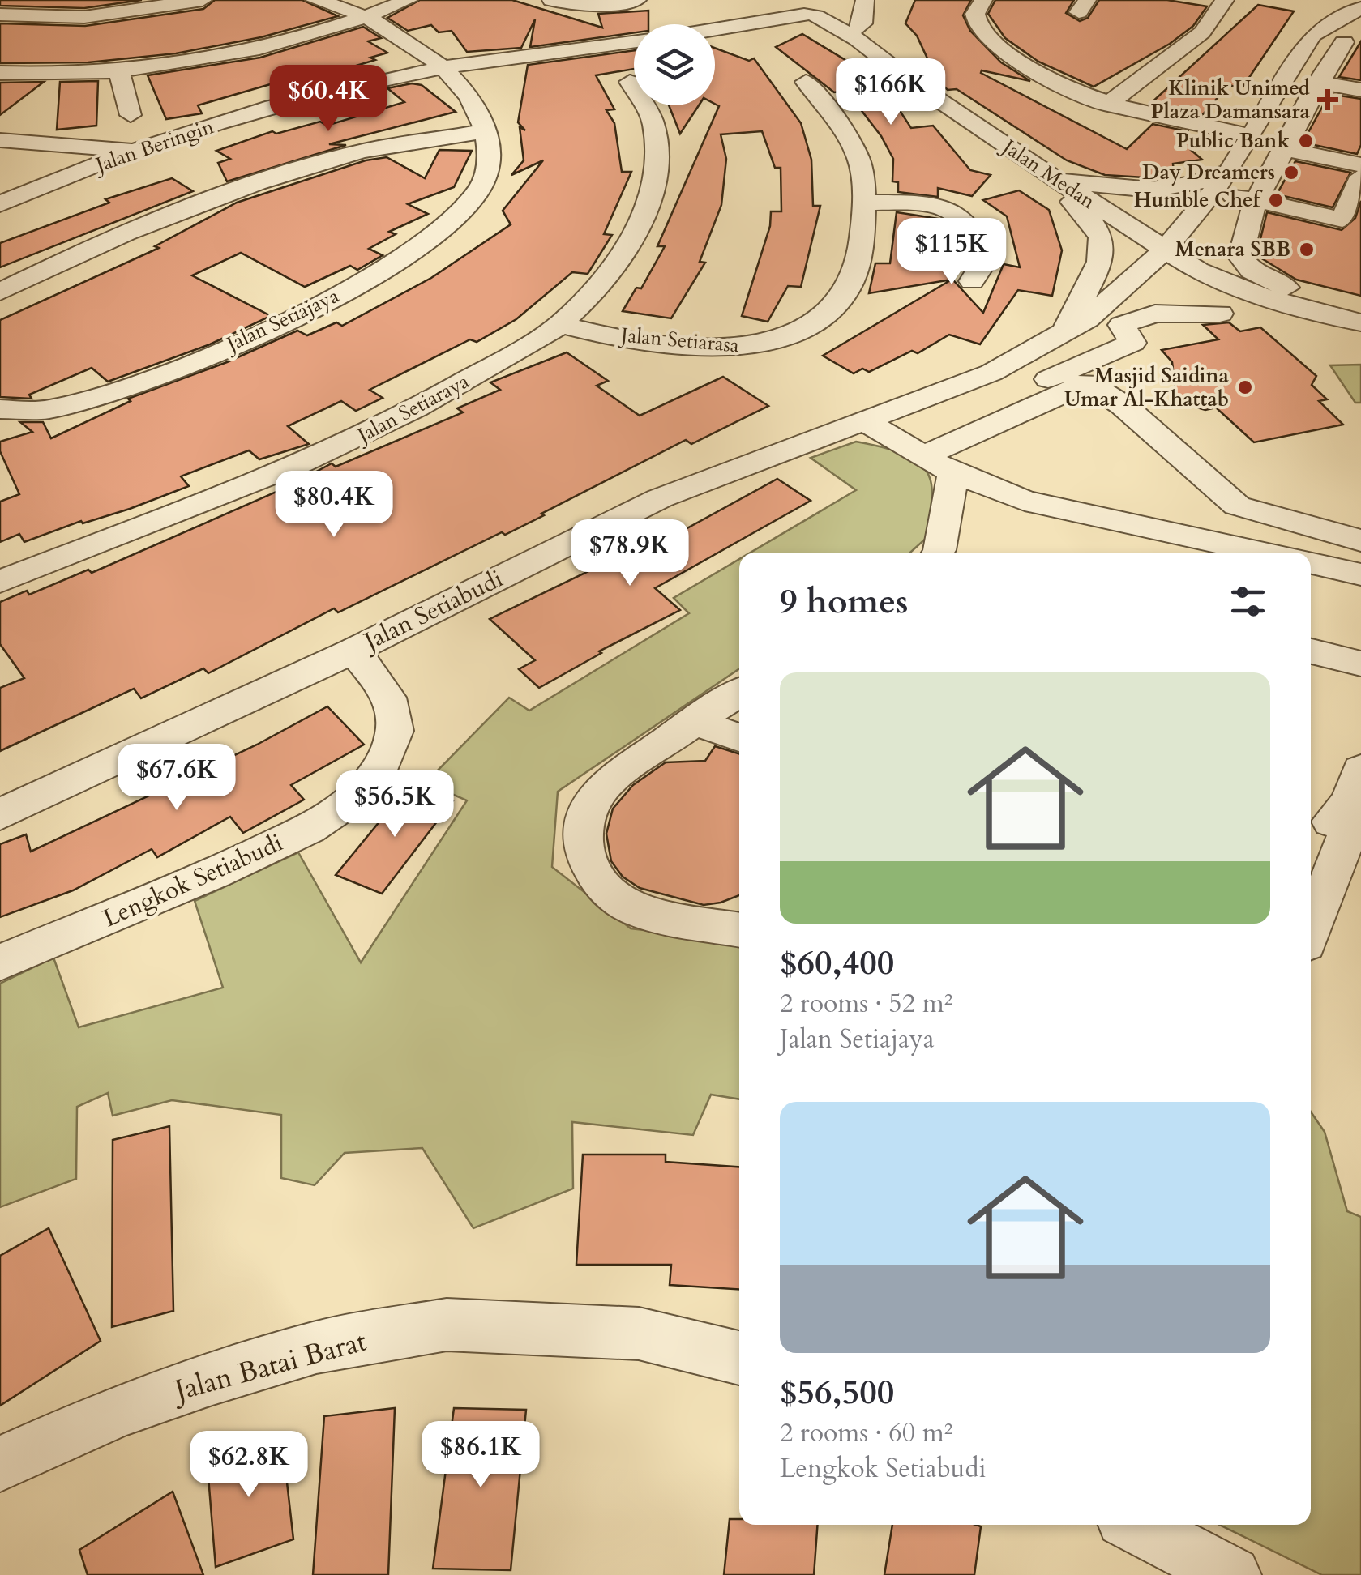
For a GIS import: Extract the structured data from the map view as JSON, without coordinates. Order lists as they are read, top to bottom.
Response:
{
  "streets": {
    "street": [
      "Jalan Beringin",
      "Jalan Medan",
      "Jalan Setiajaya",
      "Jalan Setiarasa",
      "Jalan Setiaraya",
      "Jalan Setiabudi",
      "Lengkok Setiabudi",
      "Jalan Batai Barat"
    ]
  },
  "crossings": [
    ["Jalan Beringin", "Jalan Setiajaya"],
    ["Jalan Medan", "Jalan Setiabudi"],
    ["Jalan Setiarasa", "Jalan Setiaraya"],
    ["Jalan Setiabudi", "Lengkok Setiabudi"]
  ],
  "places": {
    "health": ["Klinik Unimed Plaza Damansara"],
    "other": [
      "Public Bank",
      "Day Dreamers",
      "Humble Chef",
      "Menara SBB",
      "Masjid Saidina Umar Al-Khattab"
    ]
  },
  "page": {
    "price": [
      "$166K",
      "$60.4K",
      "$115K",
      "$80.4K",
      "$78.9K",
      "$67.6K",
      "$56.5K",
      "$86.1K",
      "$62.8K"
    ],
    "heading": "9 homes",
    "list": [
      {
        "name": "$60,400",
        "note": "2 rooms · 52 m² · Jalan Setiajaya"
      },
      {
        "name": "$56,500",
        "note": "2 rooms · 60 m² · Lengkok Setiabudi"
      }
    ]
  }
}
